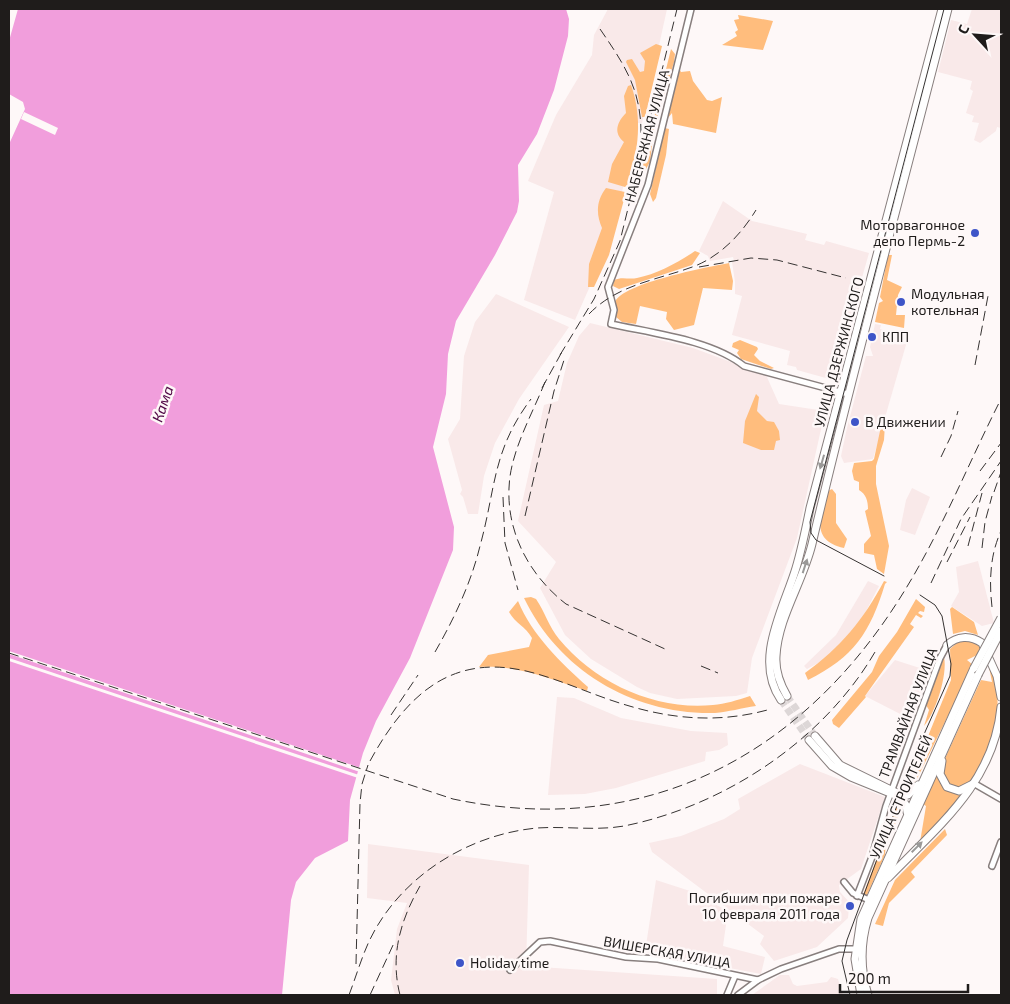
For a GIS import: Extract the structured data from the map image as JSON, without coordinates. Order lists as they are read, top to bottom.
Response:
{
  "streets": {
    "main road": ["УЛИЦА ДЗЕРЖИНСКОГО", "ТРАМВАЙНАЯ УЛИЦА", "УЛИЦА СТРОИТЕЛЕЙ"],
    "street": ["НАБЕРЕЖНАЯ УЛИЦА", "ВИШЕРСКАЯ УЛИЦА"]
  },
  "crossings": [
    ["НАБЕРЕЖНАЯ УЛИЦА", "УЛИЦА ДЗЕРЖИНСКОГО"],
    ["ТРАМВАЙНАЯ УЛИЦА", "УЛИЦА СТРОИТЕЛЕЙ"]
  ],
  "water": ["Кама"],
  "places": [
    "Моторвагонное депо Пермь-2",
    "Модульная котельная",
    "КПП",
    "В Движении",
    "Погибшим при пожаре 10 февраля 2011 года",
    "Holiday time"
  ],
  "scale_bar": "200 m",
  "north": "top left"
}
